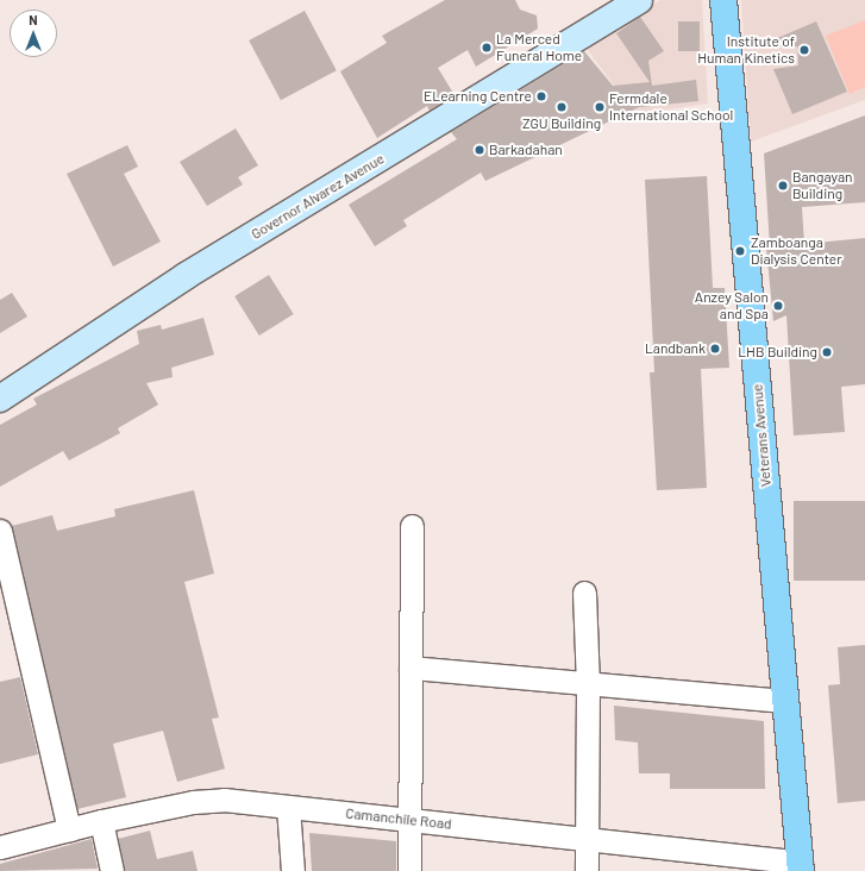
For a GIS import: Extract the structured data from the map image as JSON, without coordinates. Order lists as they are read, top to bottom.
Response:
{
  "streets": {
    "main road": ["Governor Alvarez Avenue", "Veterans Avenue"],
    "street": ["Camanchile Road"]
  },
  "crossings": [
    ["Veterans Avenue", "Camanchile Road"]
  ],
  "places": [
    "La Merced Funeral Home",
    "Institute of Human Kinetics",
    "ELearning Centre",
    "ZGU Building",
    "Fermdale International School",
    "Barkadahan",
    "Bangayan Building",
    "Zamboanga Dialysis Center",
    "Anzey Salon and Spa",
    "Landbank",
    "LHB Building"
  ],
  "north": "top"
}
